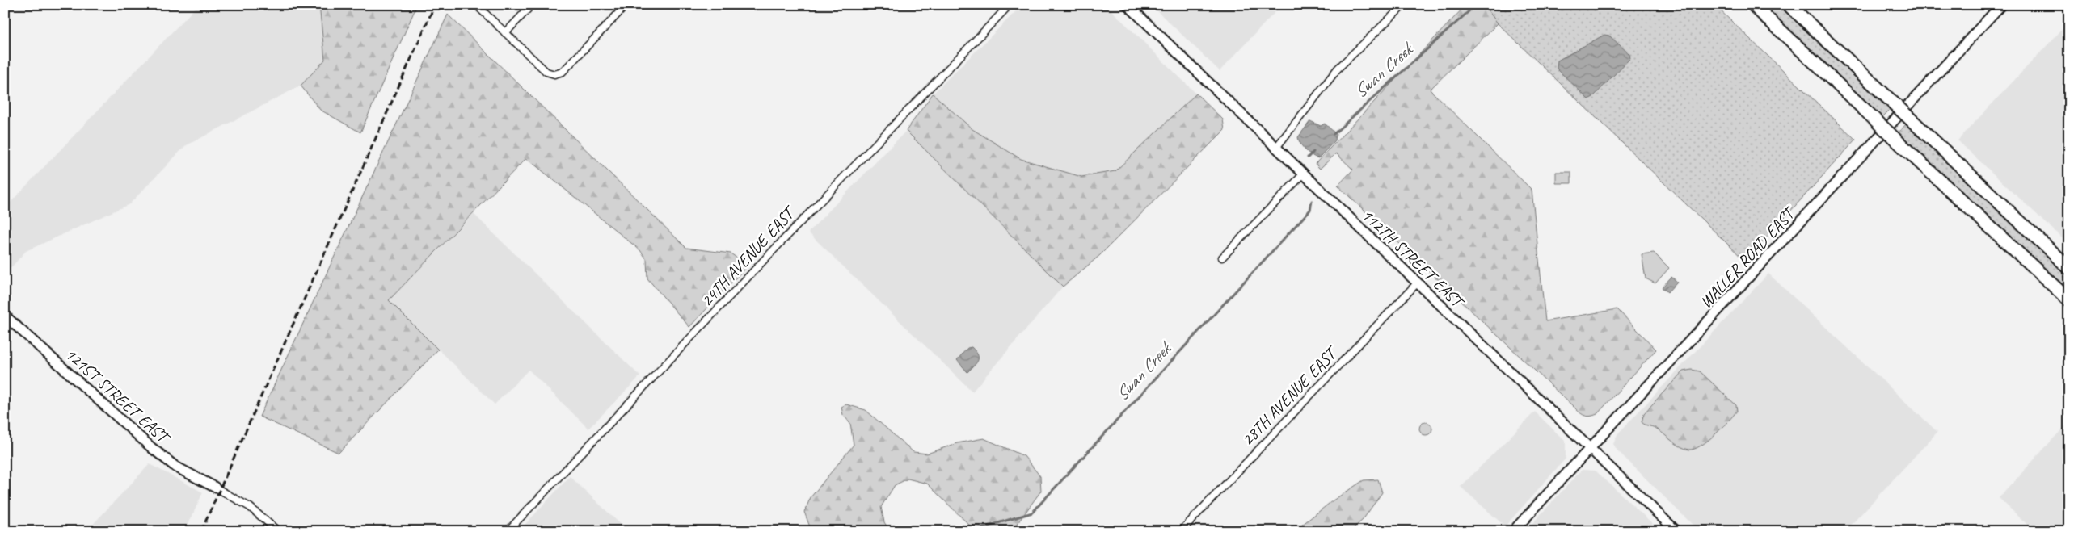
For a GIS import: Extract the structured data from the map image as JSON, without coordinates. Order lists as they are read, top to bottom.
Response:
{
  "streets": {
    "street": [
      "24TH AVENUE EAST",
      "112TH STREET EAST",
      "WALLER ROAD EAST",
      "121ST STREET EAST",
      "28TH AVENUE EAST"
    ]
  },
  "crossings": [
    ["112TH STREET EAST", "WALLER ROAD EAST"],
    ["112TH STREET EAST", "28TH AVENUE EAST"]
  ],
  "water": ["Swan Creek"]
}
